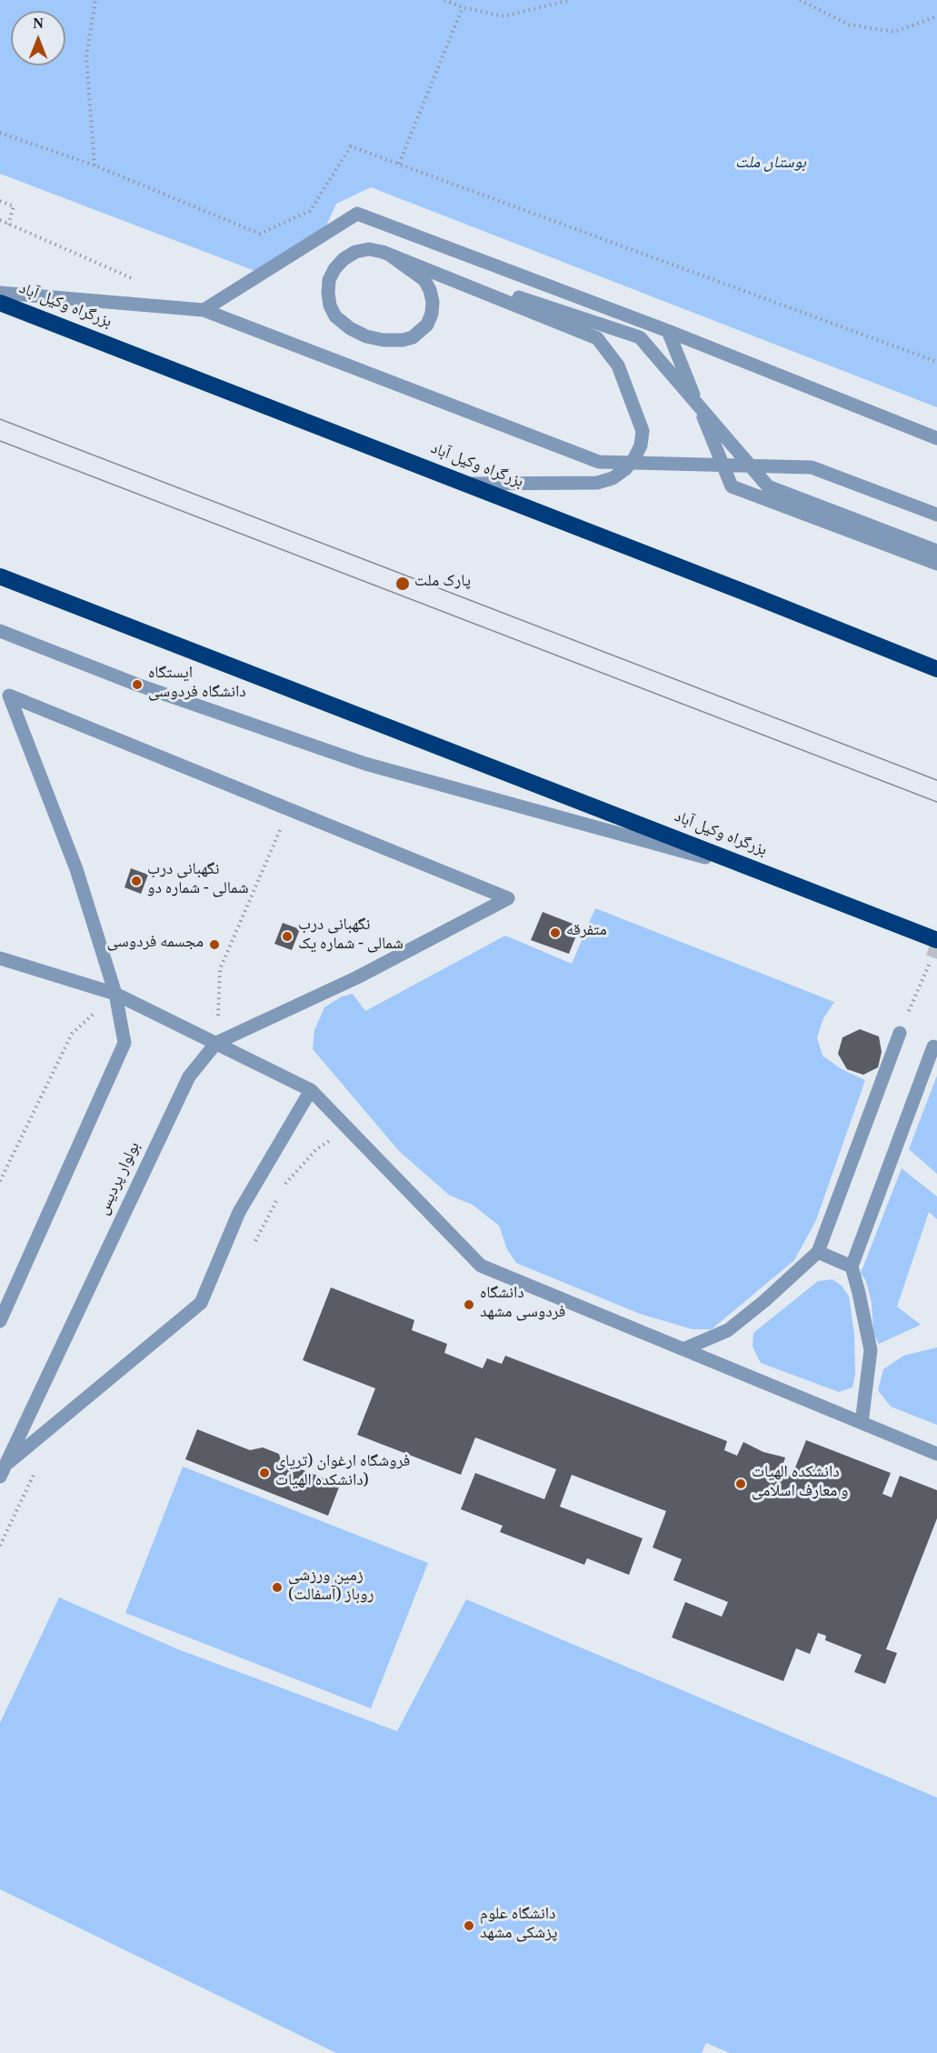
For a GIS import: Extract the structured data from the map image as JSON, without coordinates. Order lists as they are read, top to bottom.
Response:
{
  "streets": {
    "highway": ["بزرگراه وکیل آباد"],
    "street": ["بولوار پردیس"]
  },
  "parks": ["بوستان ملت"],
  "places": [
    "پارک ملت",
    "ایستگاه دانشگاه فردوسی",
    "نگهبانی درب شمالی - شماره دو",
    "متفرقه",
    "نگهبانی درب شمالی - شماره یک",
    "مجسمه فردوسی",
    "دانشگاه فردوسی مشهد",
    "فروشگاه ارغوان (تریای دانشکده الهیات)",
    "دانشکده الهیات و معارف اسلامی",
    "زمین ورزشی روباز (آسفالت)",
    "دانشگاه علوم پزشکی مشهد"
  ],
  "north": "top"
}
